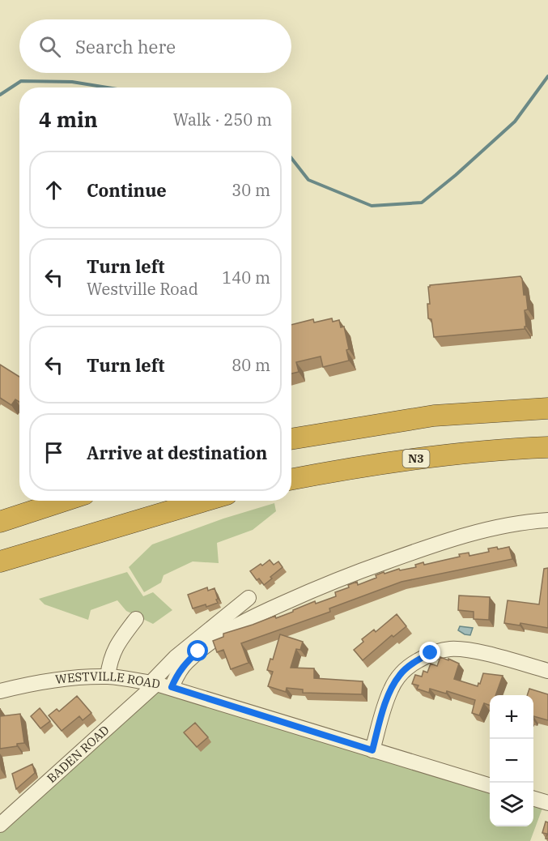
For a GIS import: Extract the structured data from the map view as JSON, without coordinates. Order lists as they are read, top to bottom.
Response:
{
  "streets": {
    "highway": ["N3"],
    "street": ["WESTVILLE ROAD", "BADEN ROAD"]
  },
  "crossings": [
    ["WESTVILLE ROAD", "BADEN ROAD"]
  ],
  "page": {
    "search": "Search here",
    "heading": ["4 min", "Walk · 250 m"],
    "list": [
      ["Continue", "30 m"],
      ["Turn left", "Westville Road", "140 m"],
      ["Turn left", "80 m"],
      "Arrive at destination"
    ],
    "map_buttons": ["+", "−"]
  }
}
